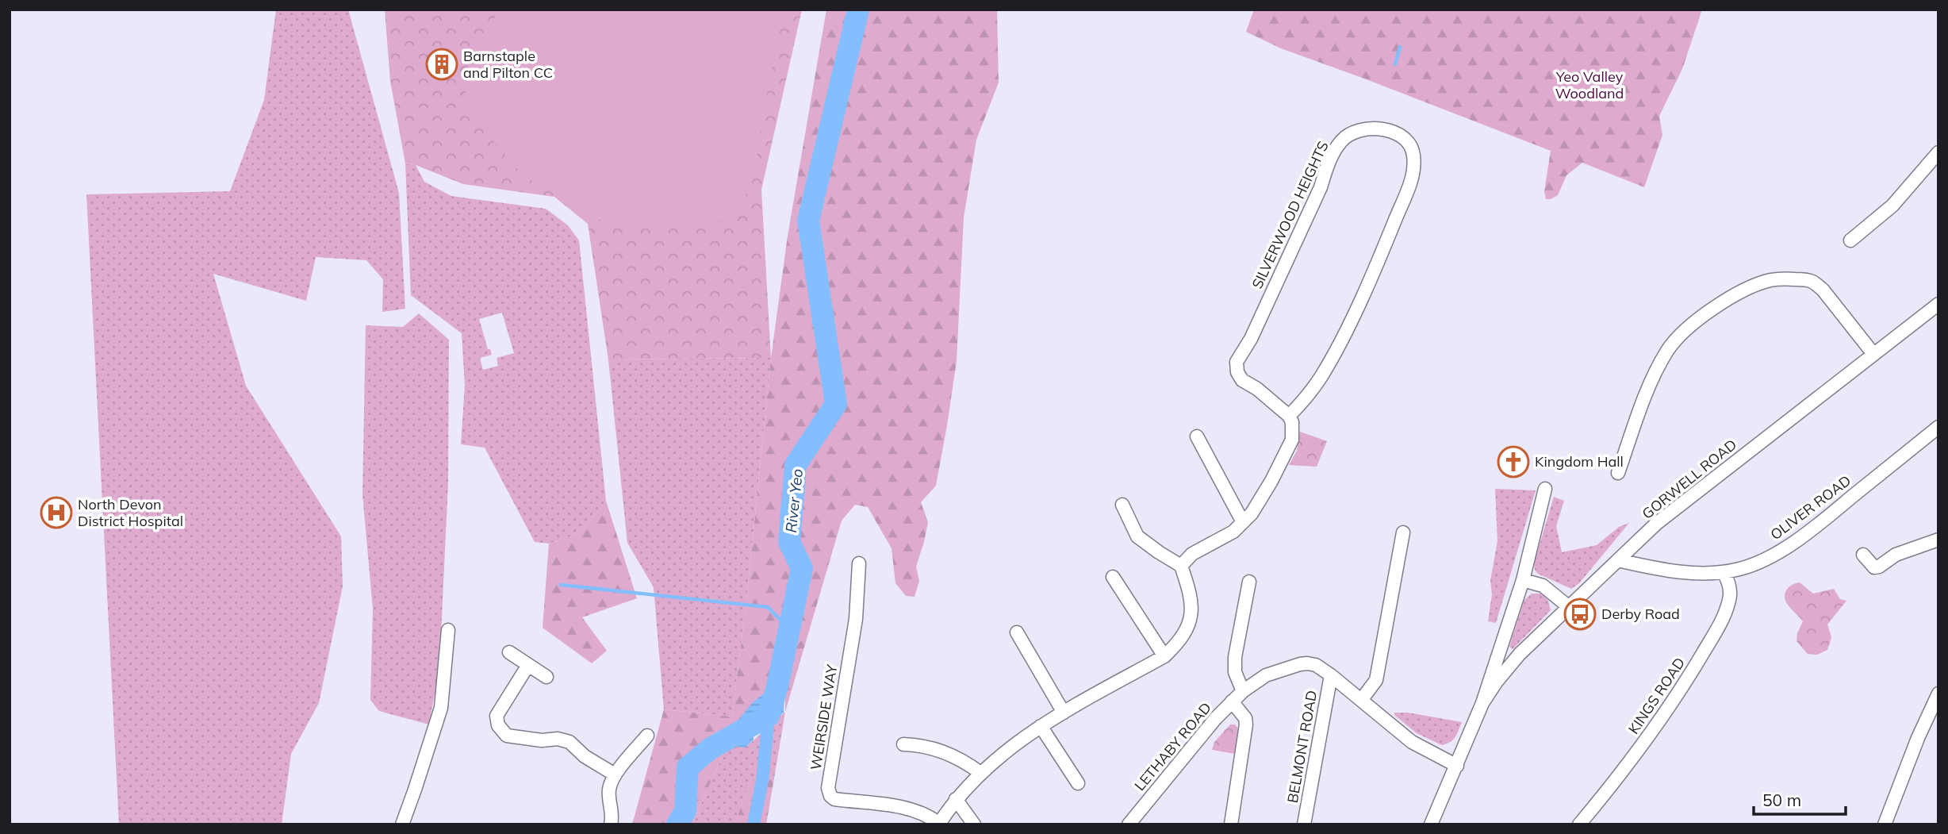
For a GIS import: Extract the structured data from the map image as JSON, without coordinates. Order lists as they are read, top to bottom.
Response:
{
  "streets": {
    "street": [
      "SILVERWOOD HEIGHTS",
      "GORWELL ROAD",
      "OLIVER ROAD",
      "KINGS ROAD",
      "WEIRSIDE WAY",
      "LETHABY ROAD",
      "BELMONT ROAD"
    ]
  },
  "crossings": [
    ["GORWELL ROAD", "OLIVER ROAD"],
    ["OLIVER ROAD", "KINGS ROAD"],
    ["LETHABY ROAD", "BELMONT ROAD"]
  ],
  "water": ["River Yeo"],
  "parks": ["Yeo Valley Woodland"],
  "places": {
    "building": ["Barnstaple and Pilton CC"],
    "church": ["Kingdom Hall"],
    "hospital": ["North Devon District Hospital"],
    "bus stop": ["Derby Road"]
  },
  "scale_bar": "50 m"
}
